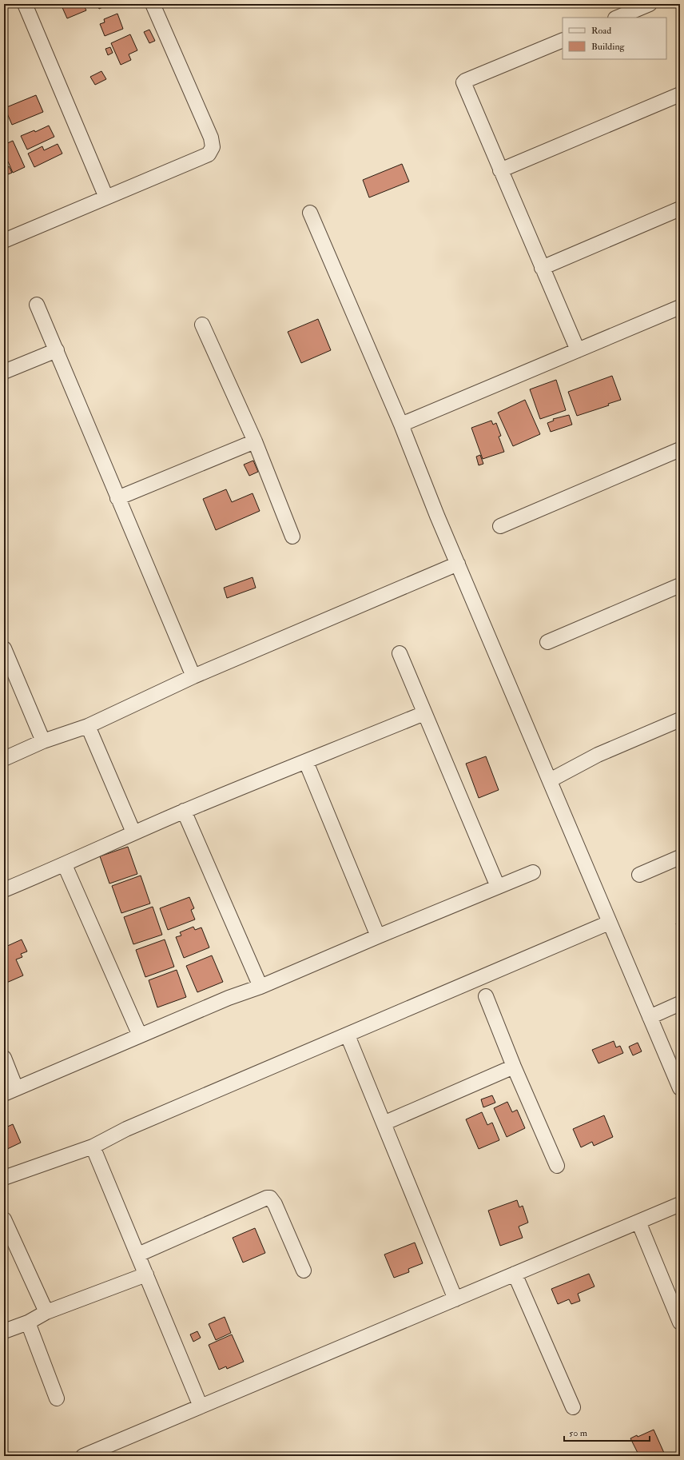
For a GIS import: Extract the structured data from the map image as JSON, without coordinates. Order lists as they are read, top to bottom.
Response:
{
  "legend": ["Road", "Building"],
  "scale_bar": "50 m"
}
